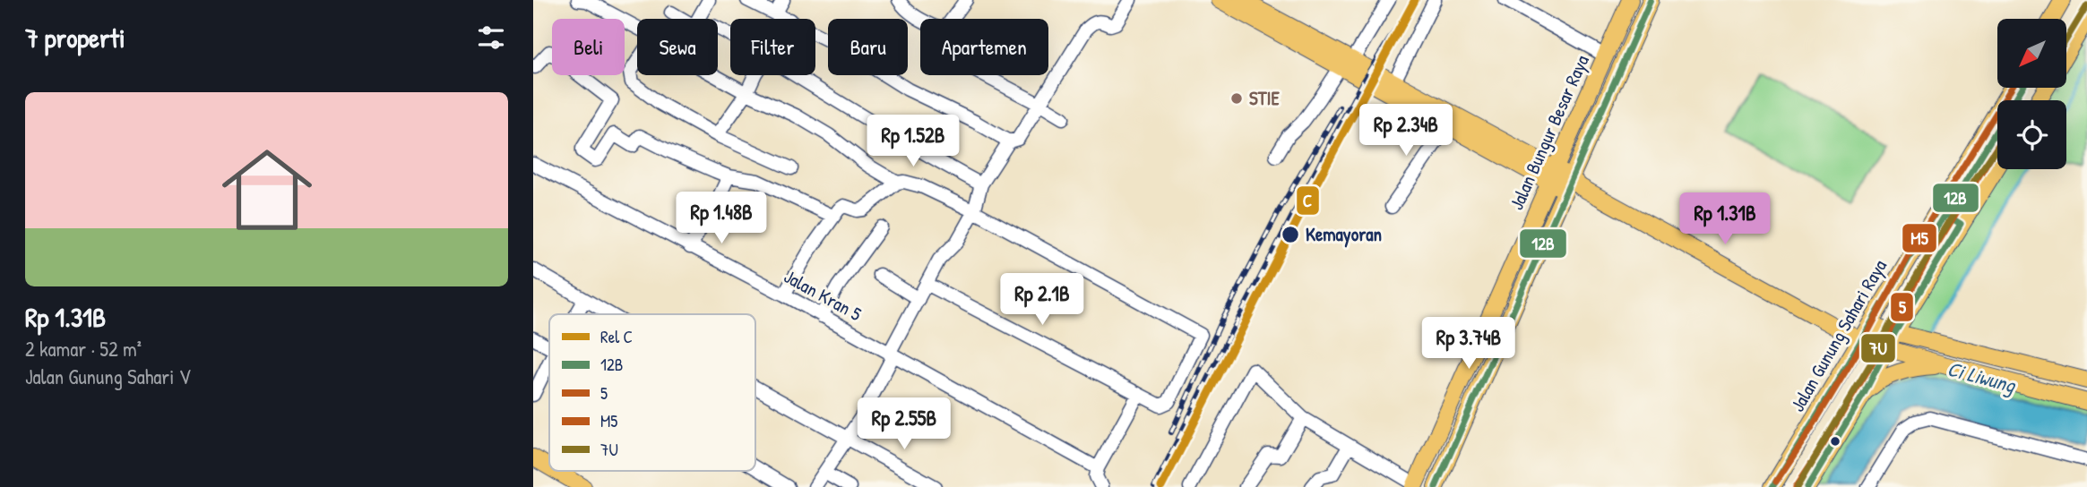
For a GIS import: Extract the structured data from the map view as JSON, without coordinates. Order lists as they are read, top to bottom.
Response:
{
  "streets": {
    "main road": ["Jalan Bungur Besar Raya", "Jalan Gunung Sahari Raya"],
    "street": ["Jalan Kran 5"]
  },
  "water": ["Ci Liwung"],
  "places": ["STIE", "Kemayoran"],
  "lines": [
    "rail line C",
    "transit line 12B",
    "transit line 7U",
    "transit line M5",
    "transit line 5"
  ],
  "legend": [
    "Rel C",
    "12B",
    "5",
    "M5",
    "7U"
  ],
  "north": "bottom left",
  "page": {
    "heading": "7 properti",
    "chip": [
      "Beli",
      "Sewa",
      "Filter",
      "Baru",
      "Apartemen"
    ],
    "list": [
      {
        "name": "Rp 1.31B",
        "note": "2 kamar · 52 m² · Jalan Gunung Sahari V"
      }
    ],
    "price": [
      "Rp 2.34B",
      "Rp 1.52B",
      "Rp 1.48B",
      "Rp 1.31B",
      "Rp 2.1B",
      "Rp 3.74B",
      "Rp 2.55B"
    ]
  }
}
